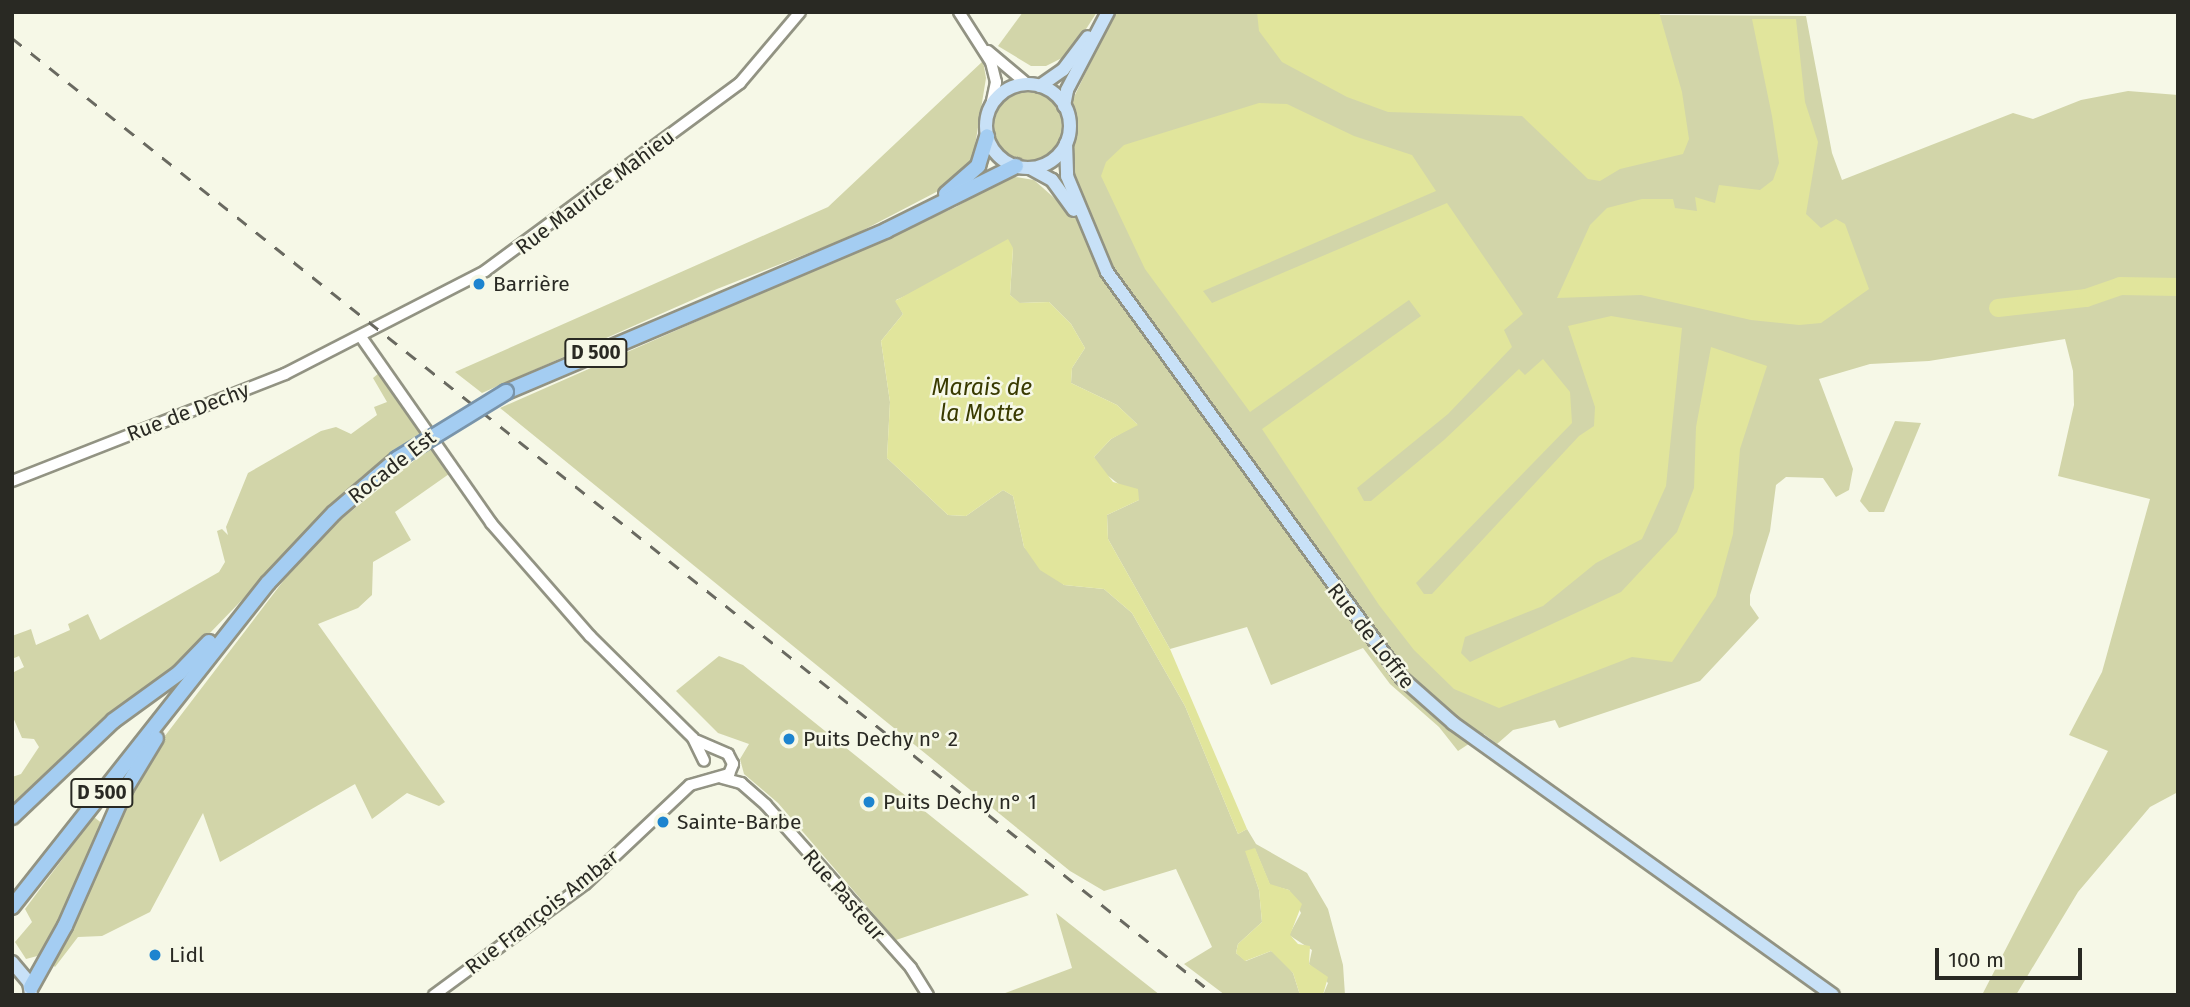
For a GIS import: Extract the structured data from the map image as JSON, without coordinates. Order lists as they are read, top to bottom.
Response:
{
  "streets": {
    "highway": ["D 500", "Rocade Est"],
    "main road": ["Rue de Loffre"],
    "street": [
      "Rue Maurice Mahieu",
      "Rue de Dechy",
      "Rue Pasteur",
      "Rue François Ambar"
    ]
  },
  "crossings": [
    ["Rue Maurice Mahieu", "Rue de Dechy"],
    ["D 500", "Rocade Est"],
    ["D 500", "Rue de Loffre"],
    ["Rue Pasteur", "Rue François Ambar"]
  ],
  "water": ["Marais de la Motte"],
  "places": [
    "Barrière",
    "Puits Dechy n° 2",
    "Puits Dechy n° 1",
    "Sainte-Barbe",
    "Lidl"
  ],
  "scale_bar": "100 m"
}
